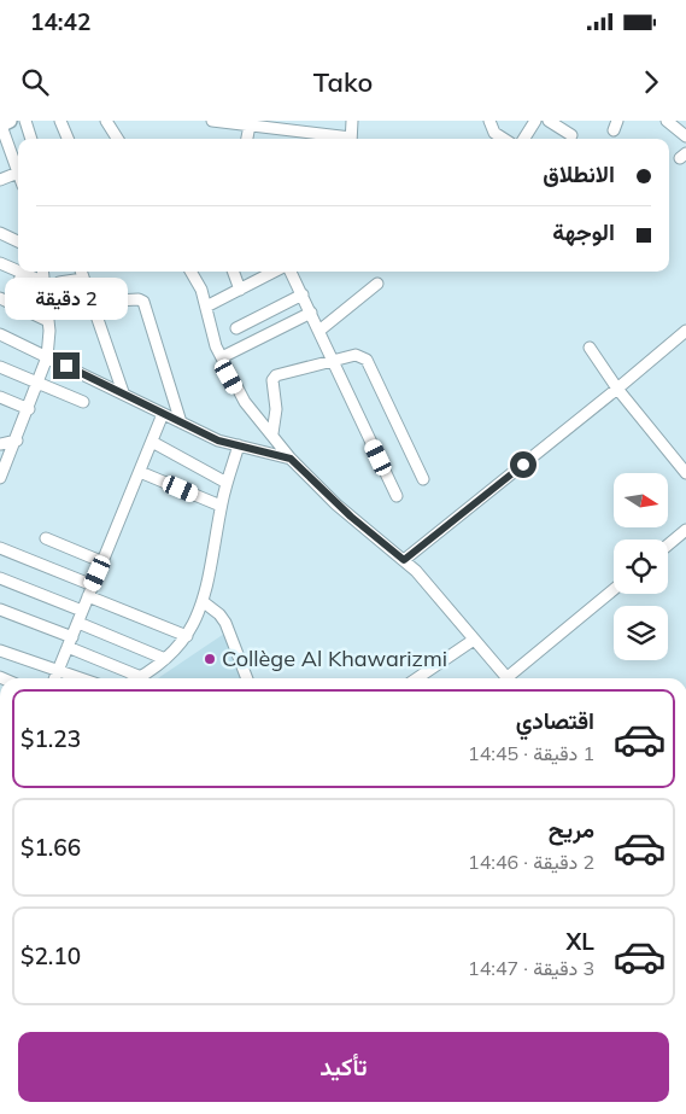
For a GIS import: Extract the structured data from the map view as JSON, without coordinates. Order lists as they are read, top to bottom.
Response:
{
  "places": ["Collège Al Khawarizmi"],
  "north": "right",
  "page": {
    "status": "14:42",
    "header": "Tako",
    "banner": ["الانطلاق", "الوجهة"],
    "bubble": "2 دقيقة",
    "list": [
      {
        "name": "اقتصادي",
        "note": "1 دقيقة · 14:45",
        "value": "$1.23"
      },
      {
        "name": "مريح",
        "note": "2 دقيقة · 14:46",
        "value": "$1.66"
      },
      {
        "name": "XL",
        "note": "3 دقيقة · 14:47",
        "value": "$2.10"
      }
    ],
    "buttons": "تأكيد"
  }
}
